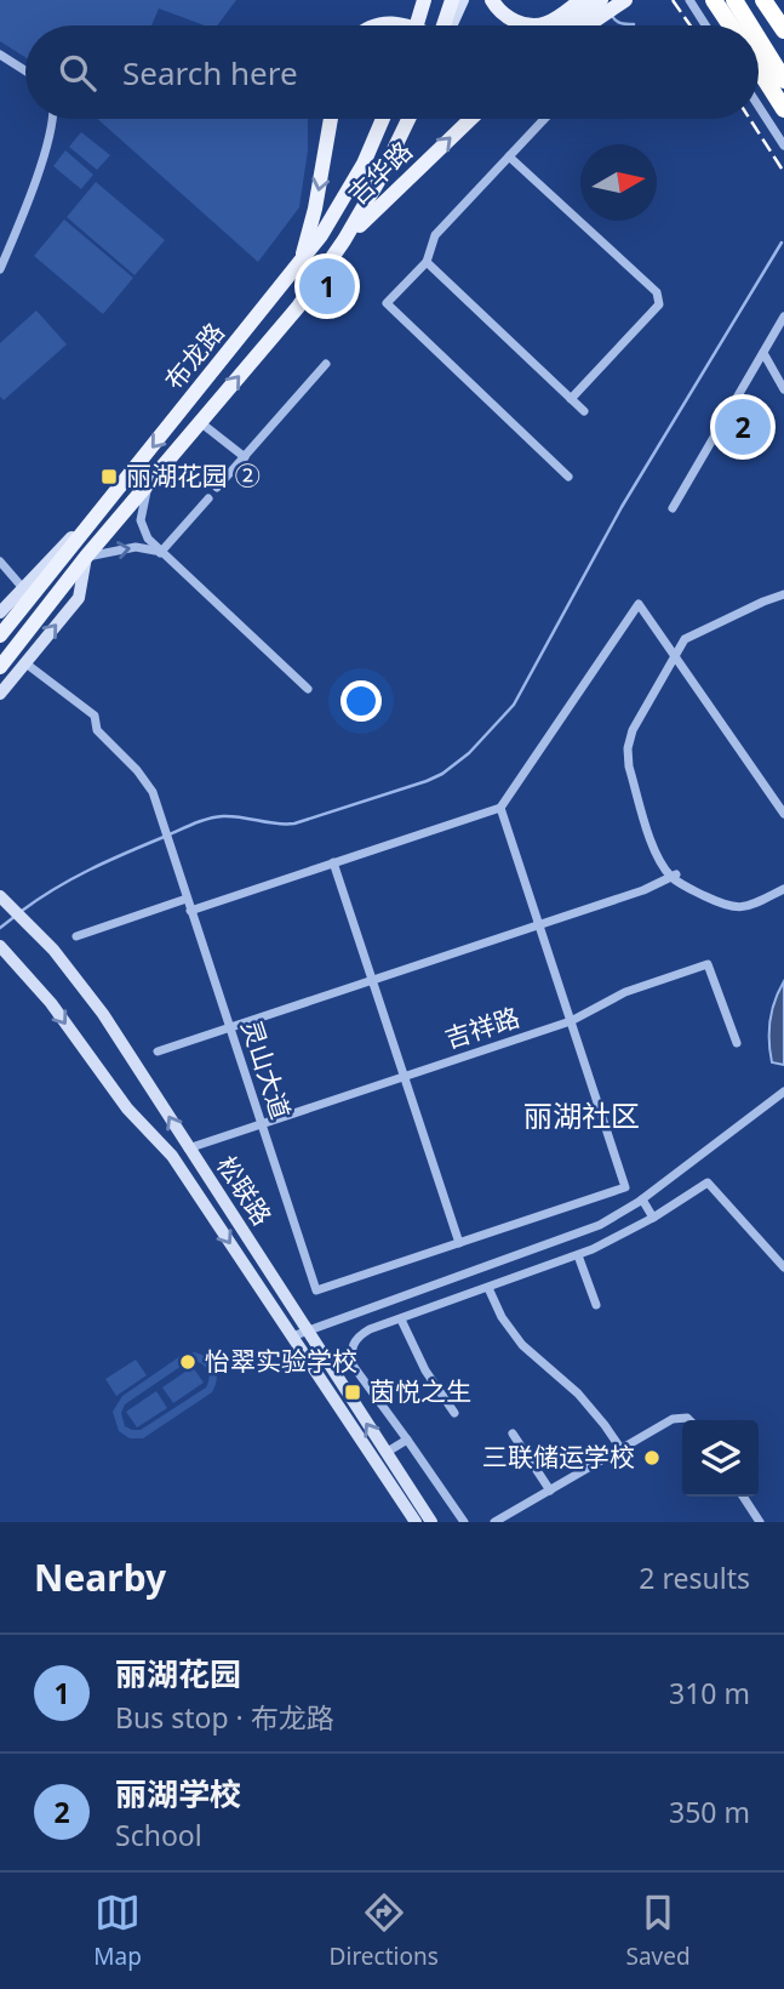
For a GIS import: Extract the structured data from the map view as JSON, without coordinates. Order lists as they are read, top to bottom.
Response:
{
  "streets": {
    "main road": ["吉华路", "布龙路"],
    "street": ["吉祥路", "灵山大道", "松联路"]
  },
  "crossings": [
    ["吉华路", "布龙路"],
    ["吉祥路", "灵山大道"],
    ["吉祥路", "松联路"]
  ],
  "districts": ["丽湖社区"],
  "places": {
    "transit": ["丽湖花园 ②", "茵悦之生"],
    "other": ["怡翠实验学校", "三联储运学校"]
  },
  "north": "right",
  "page": {
    "search": "Search here",
    "pins": ["1", "2"],
    "heading": ["Nearby", "2 results"],
    "list": [
      {
        "mark": "1",
        "name": "丽湖花园",
        "note": "Bus stop · 布龙路",
        "value": "310 m"
      },
      {
        "mark": "2",
        "name": "丽湖学校",
        "note": "School",
        "value": "350 m"
      }
    ],
    "nav": ["Map", "Directions", "Saved"]
  }
}
